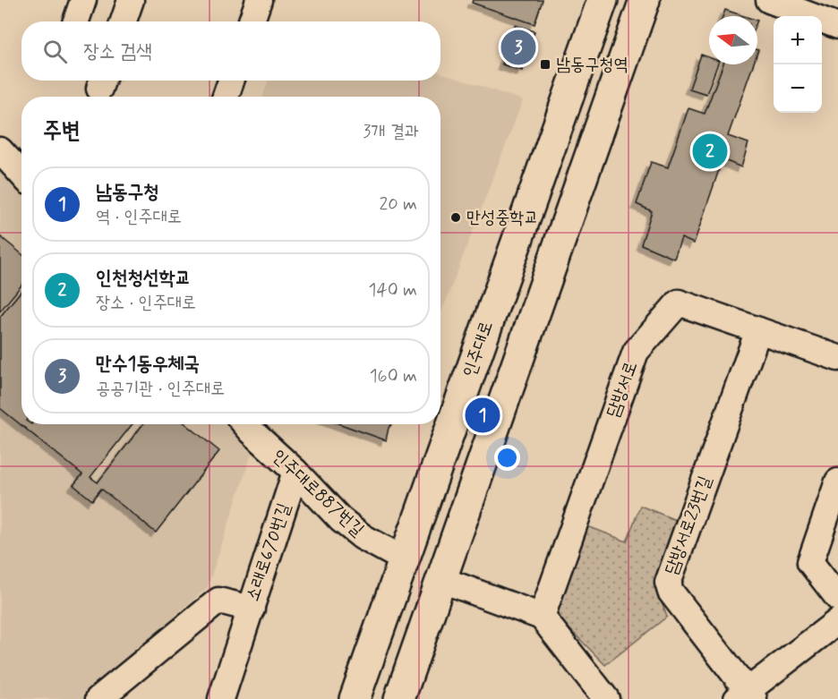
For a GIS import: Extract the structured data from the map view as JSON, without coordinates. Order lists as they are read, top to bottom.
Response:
{
  "streets": {
    "main road": ["인주대로"],
    "street": [
      "담방서로",
      "인주대로887번길",
      "담방서로23번길",
      "소래로670번길"
    ]
  },
  "crossings": [
    ["인주대로", "인주대로887번길"],
    ["담방서로", "담방서로23번길"],
    ["인주대로887번길", "소래로670번길"]
  ],
  "places": {
    "transit": ["남동구청역"],
    "other": ["만성중학교"]
  },
  "north": "left",
  "page": {
    "map_buttons": ["+", "−"],
    "search": "장소 검색",
    "pins": ["3", "2", "1"],
    "heading": ["주변", "3개 결과"],
    "list": [
      {
        "mark": "1",
        "name": "남동구청",
        "note": "역 · 인주대로",
        "value": "20 m"
      },
      {
        "mark": "2",
        "name": "인천청선학교",
        "note": "장소 · 인주대로",
        "value": "140 m"
      },
      {
        "mark": "3",
        "name": "만수1동우체국",
        "note": "공공기관 · 인주대로",
        "value": "160 m"
      }
    ]
  }
}
